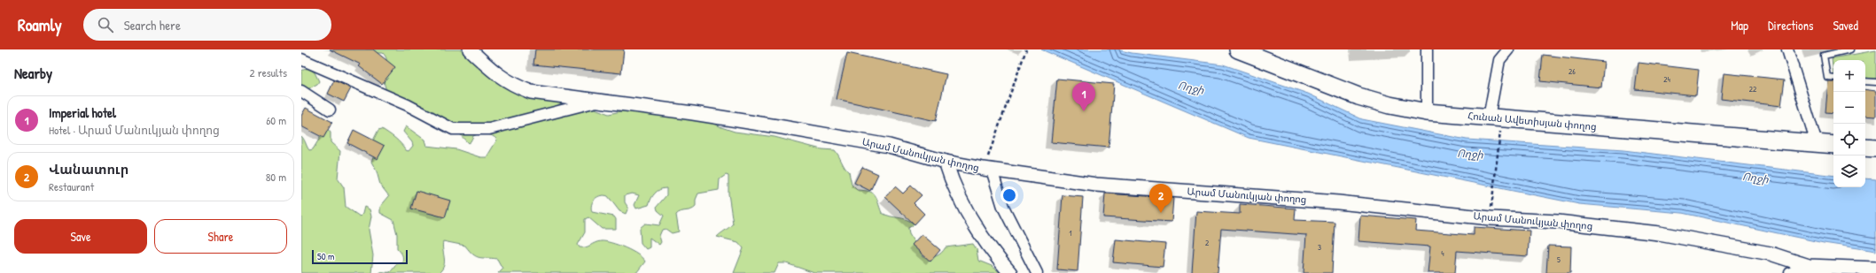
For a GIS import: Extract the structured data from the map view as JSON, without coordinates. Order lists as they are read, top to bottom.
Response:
{
  "streets": {
    "highway": ["Հունան Ավետիսյան փողոց"],
    "street": ["Արամ Մանուկյան փողոց"]
  },
  "water": ["Ողջի"],
  "house_numbers": [
    "26",
    "24",
    "22",
    "1",
    "2",
    "3",
    "4",
    "5"
  ],
  "scale_bar": "50 m",
  "page": {
    "header": "Roamly",
    "search": "Search here",
    "nav": ["Map", "Directions", "Saved"],
    "heading": ["Nearby", "2 results"],
    "map_buttons": ["+", "−"],
    "pins": ["1", "2"],
    "list": [
      {
        "mark": "1",
        "name": "Imperial hotel",
        "note": "Hotel · Արամ Մանուկյան փողոց",
        "value": "60 m"
      },
      {
        "mark": "2",
        "name": "Վանատուր",
        "note": "Restaurant",
        "value": "80 m"
      }
    ],
    "buttons": ["Save", "Share"],
    "scale": "50 m"
  }
}
